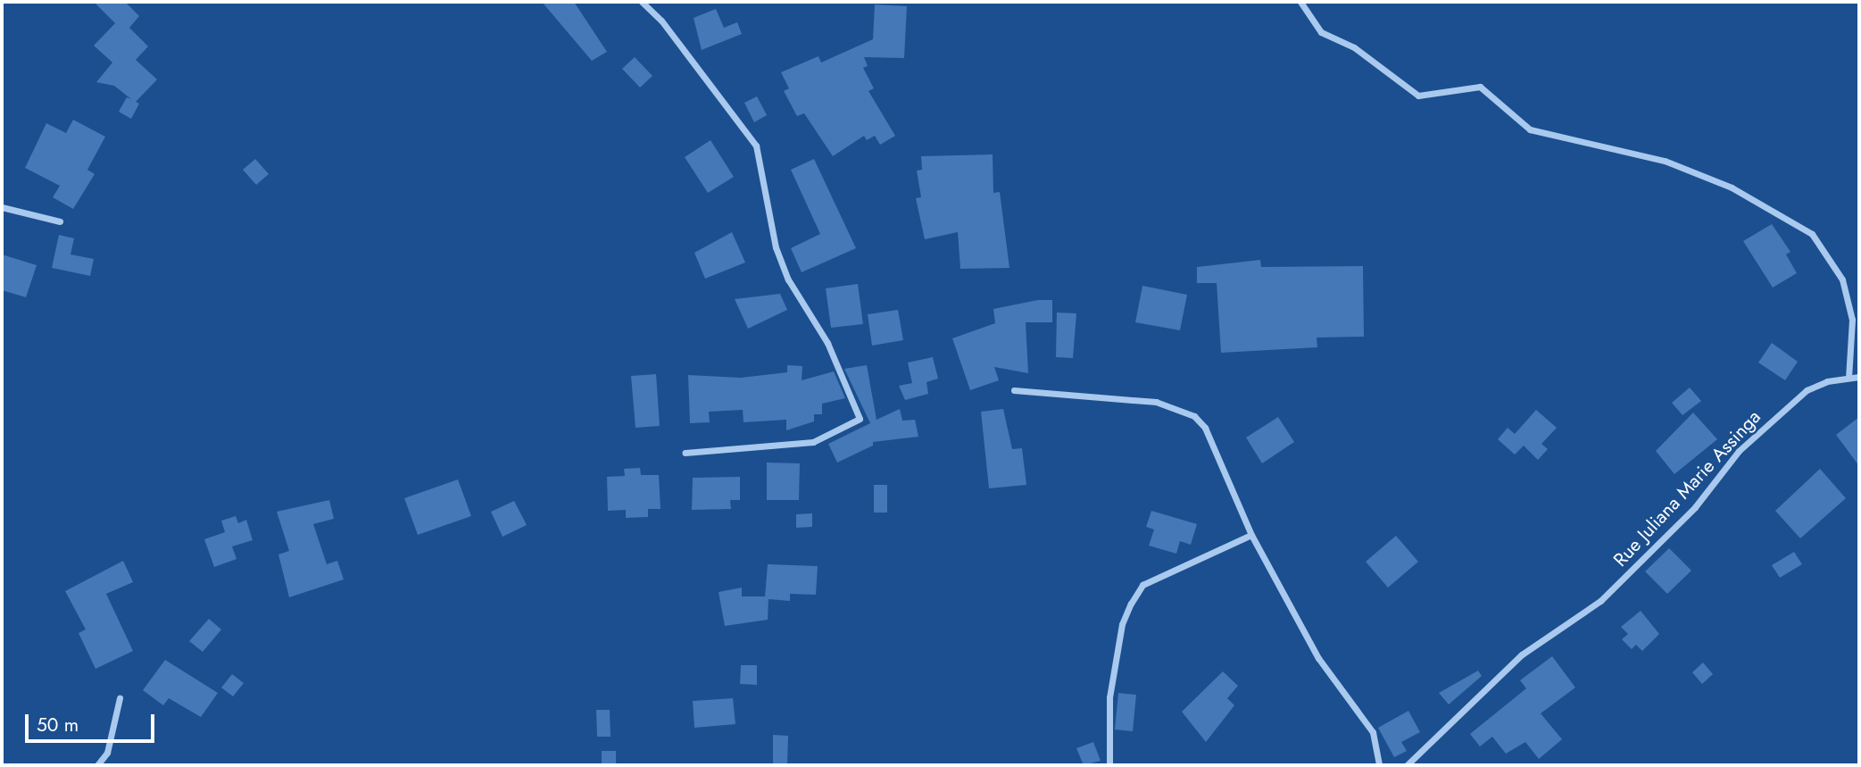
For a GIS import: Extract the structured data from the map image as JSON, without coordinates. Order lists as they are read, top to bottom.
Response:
{
  "streets": {
    "street": ["Rue Juliana Marie Assinga"]
  },
  "scale_bar": "50 m"
}
